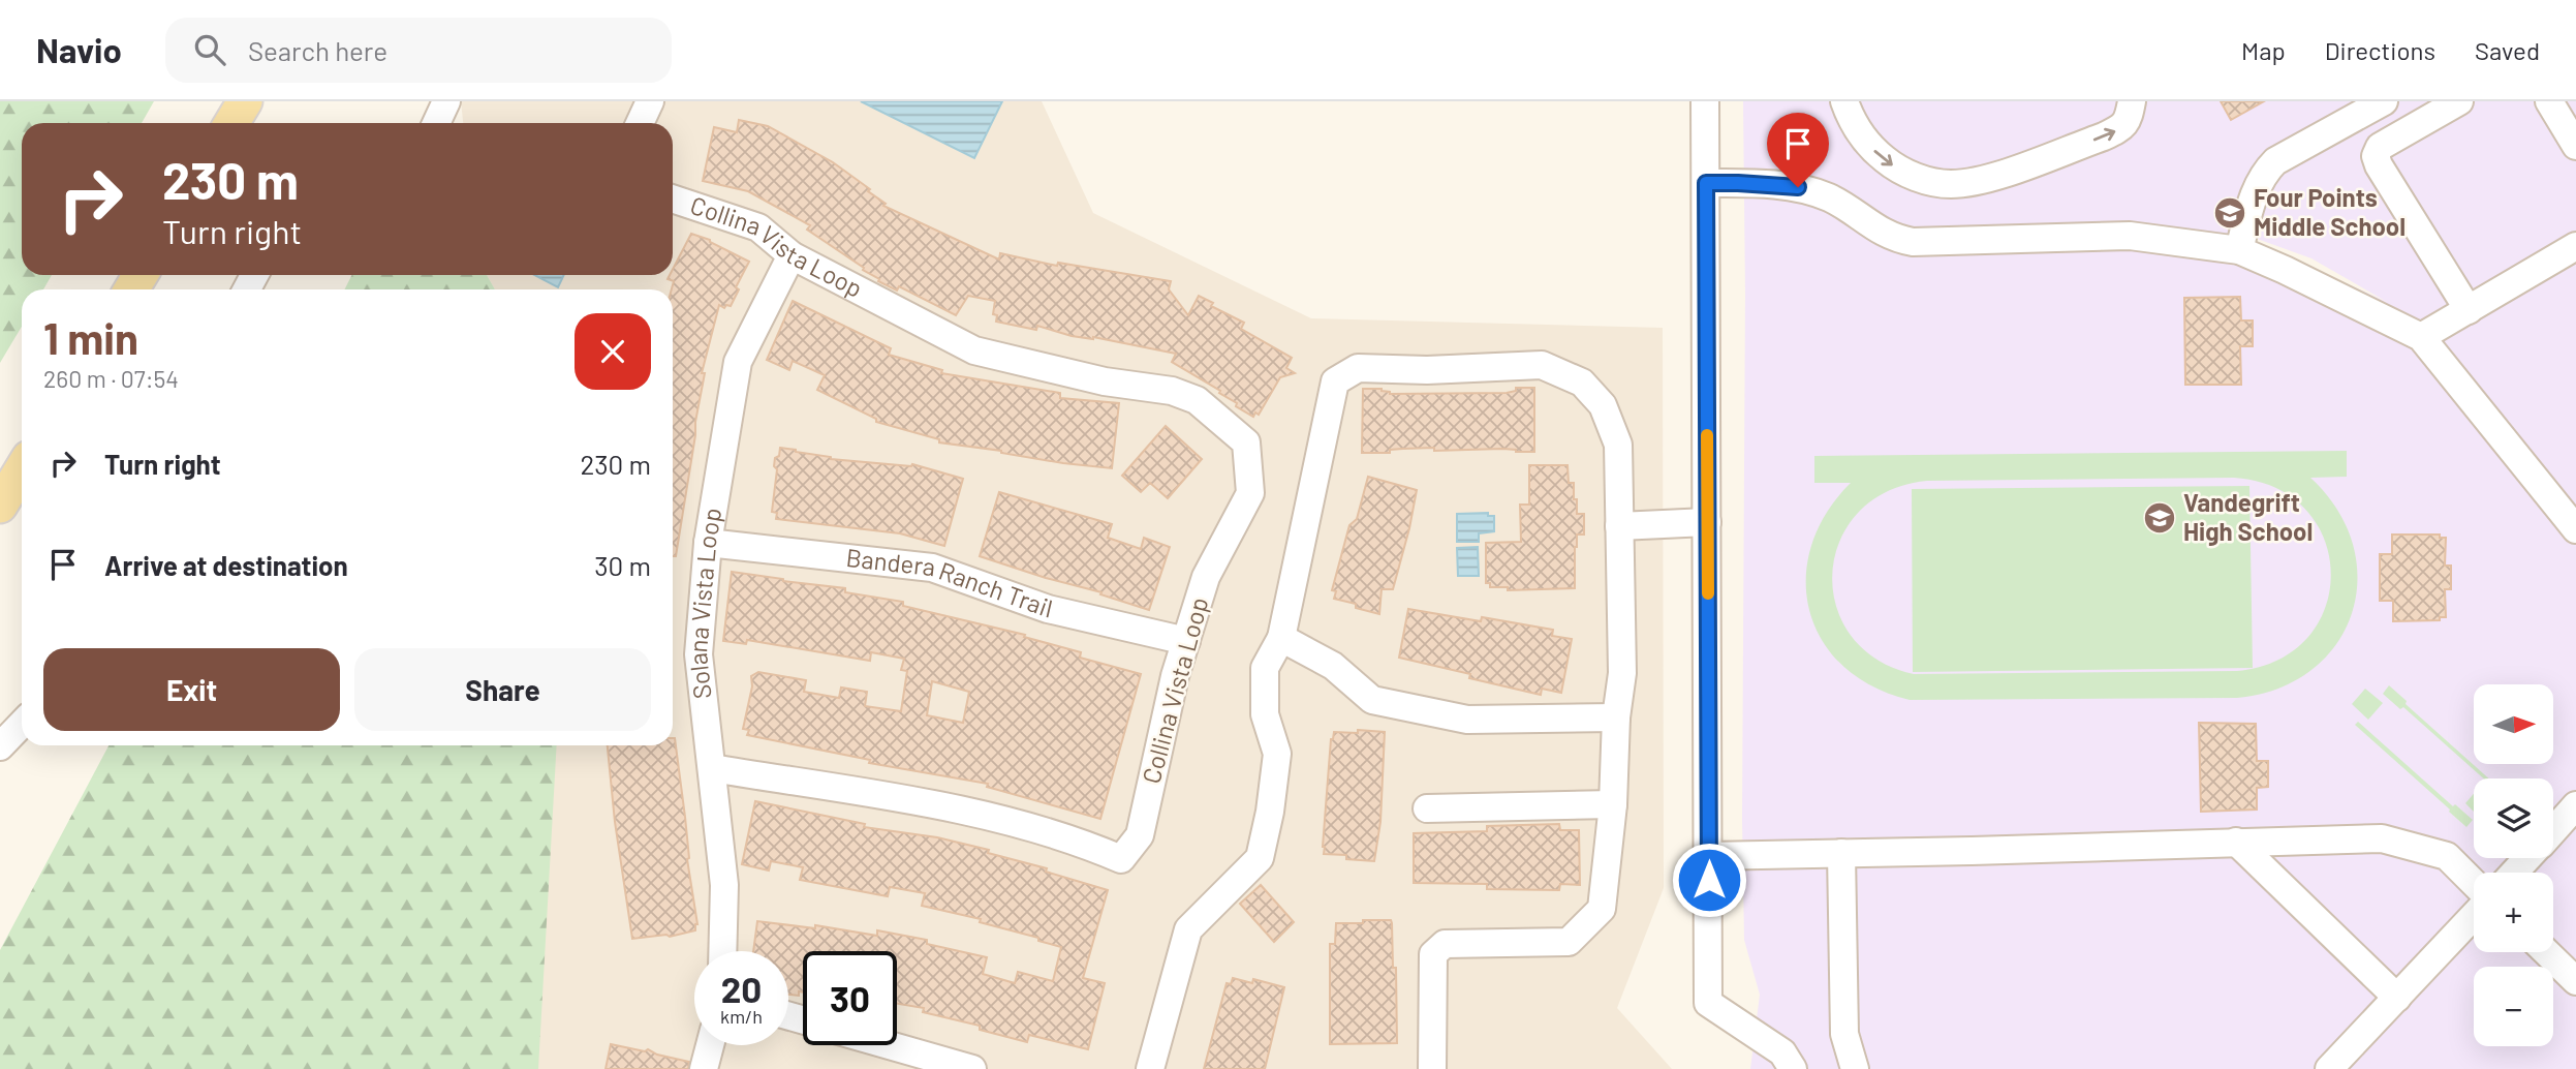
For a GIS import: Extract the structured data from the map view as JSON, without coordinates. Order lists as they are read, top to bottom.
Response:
{
  "streets": {
    "street": ["Collina Vista Loop", "Bandera Ranch Trail", "Solana Vista Loop"]
  },
  "crossings": [
    ["Collina Vista Loop", "Bandera Ranch Trail"],
    ["Collina Vista Loop", "Solana Vista Loop"],
    ["Bandera Ranch Trail", "Solana Vista Loop"]
  ],
  "places": {
    "school or university": ["Four Points Middle School", "Vandegrift High School"]
  },
  "north": "right",
  "page": {
    "header": "Navio",
    "search": "Search here",
    "nav": ["Map", "Directions", "Saved"],
    "turn": ["230 m", "Turn right"],
    "heading": ["1 min", "260 m · 07:54"],
    "list": [
      {
        "name": "Turn right",
        "value": "230 m"
      },
      {
        "name": "Arrive at destination",
        "value": "30 m"
      }
    ],
    "buttons": ["Exit", "Share"],
    "map_buttons": ["+", "−"],
    "speed": "20 km/h",
    "limit": "30"
  }
}
